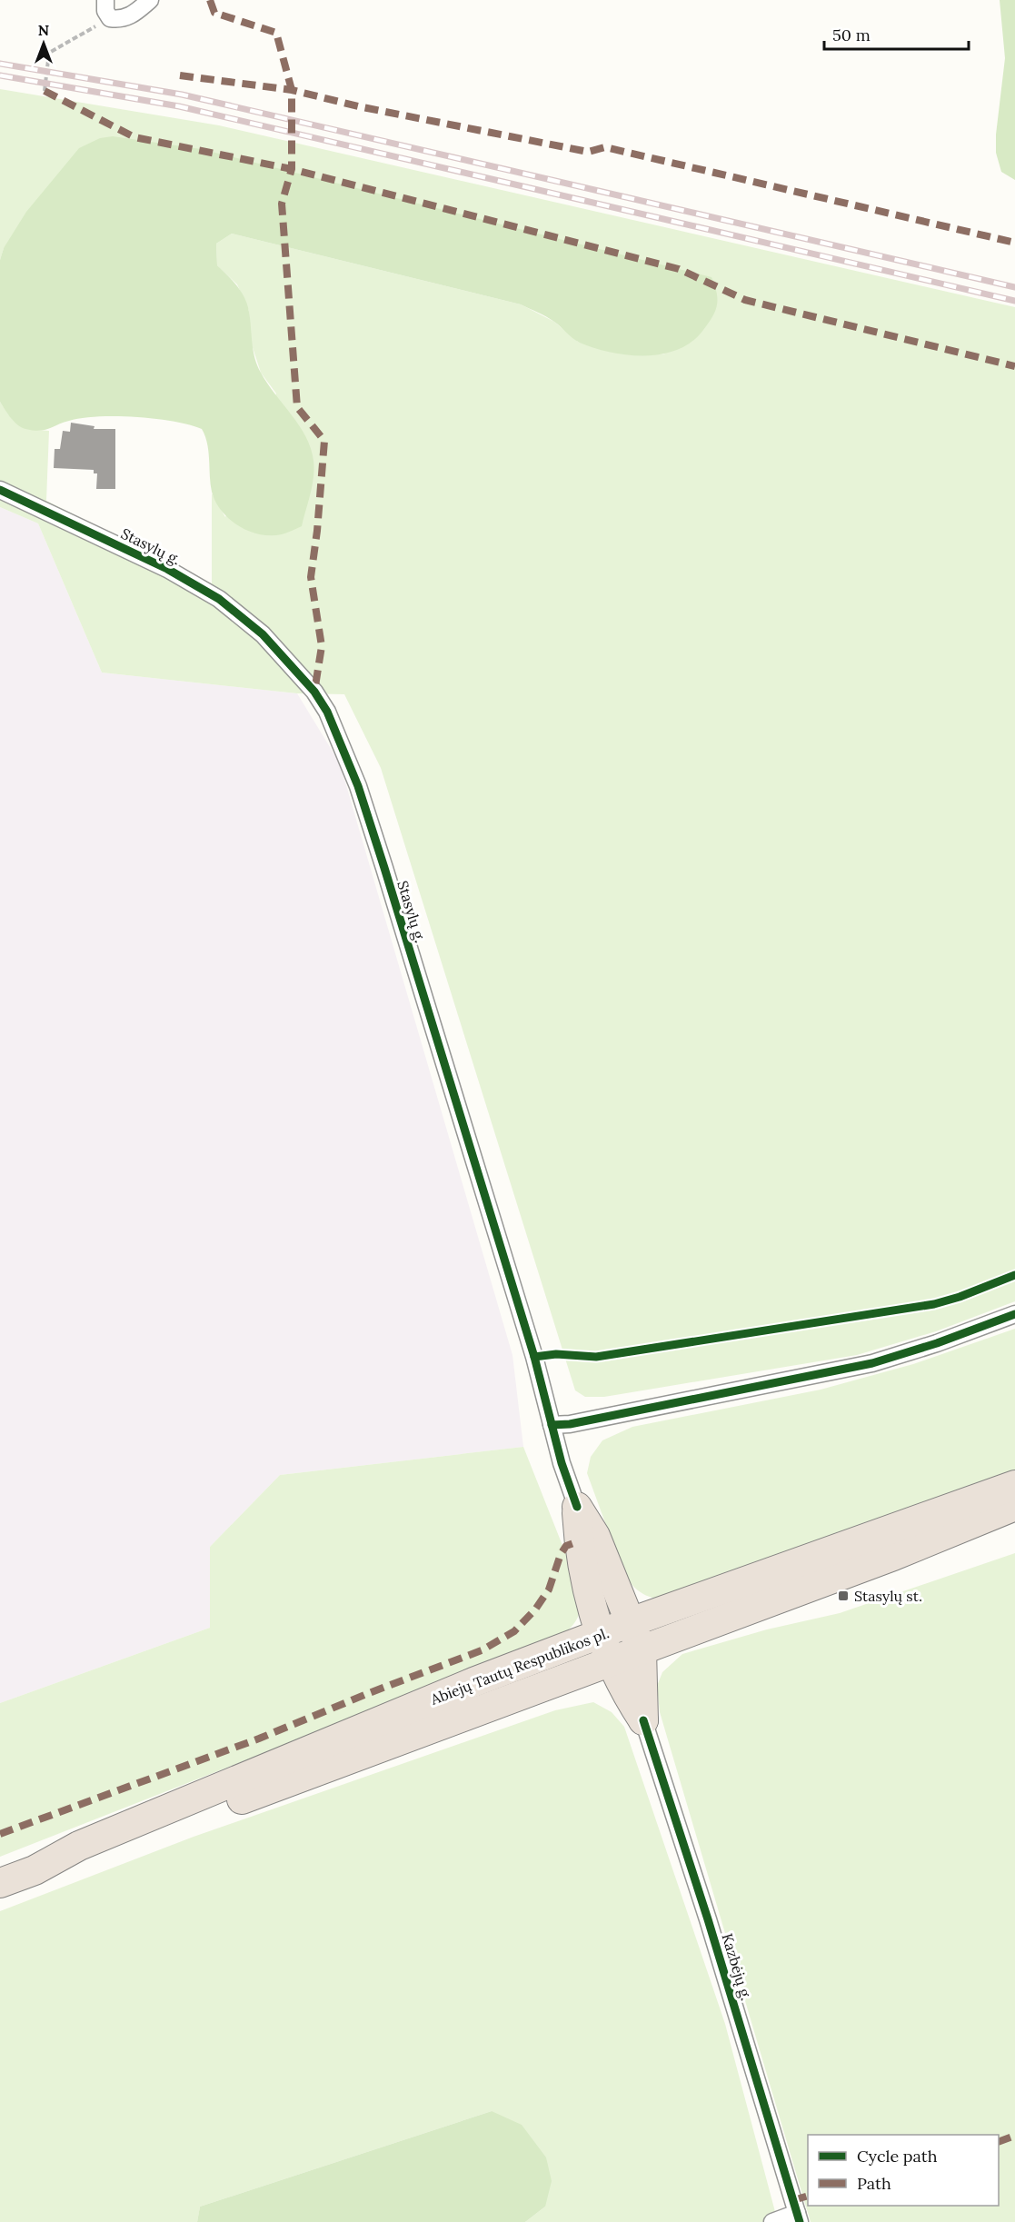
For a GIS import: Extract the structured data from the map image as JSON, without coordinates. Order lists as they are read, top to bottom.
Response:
{
  "streets": {
    "highway": ["Abiejų Tautų Respublikos pl."],
    "street": ["Stasylų g.", "Kazbėjų g."]
  },
  "places": {
    "transit": ["Stasylų st."]
  },
  "legend": ["Cycle path", "Path"],
  "scale_bar": "50 m",
  "north": "top"
}
